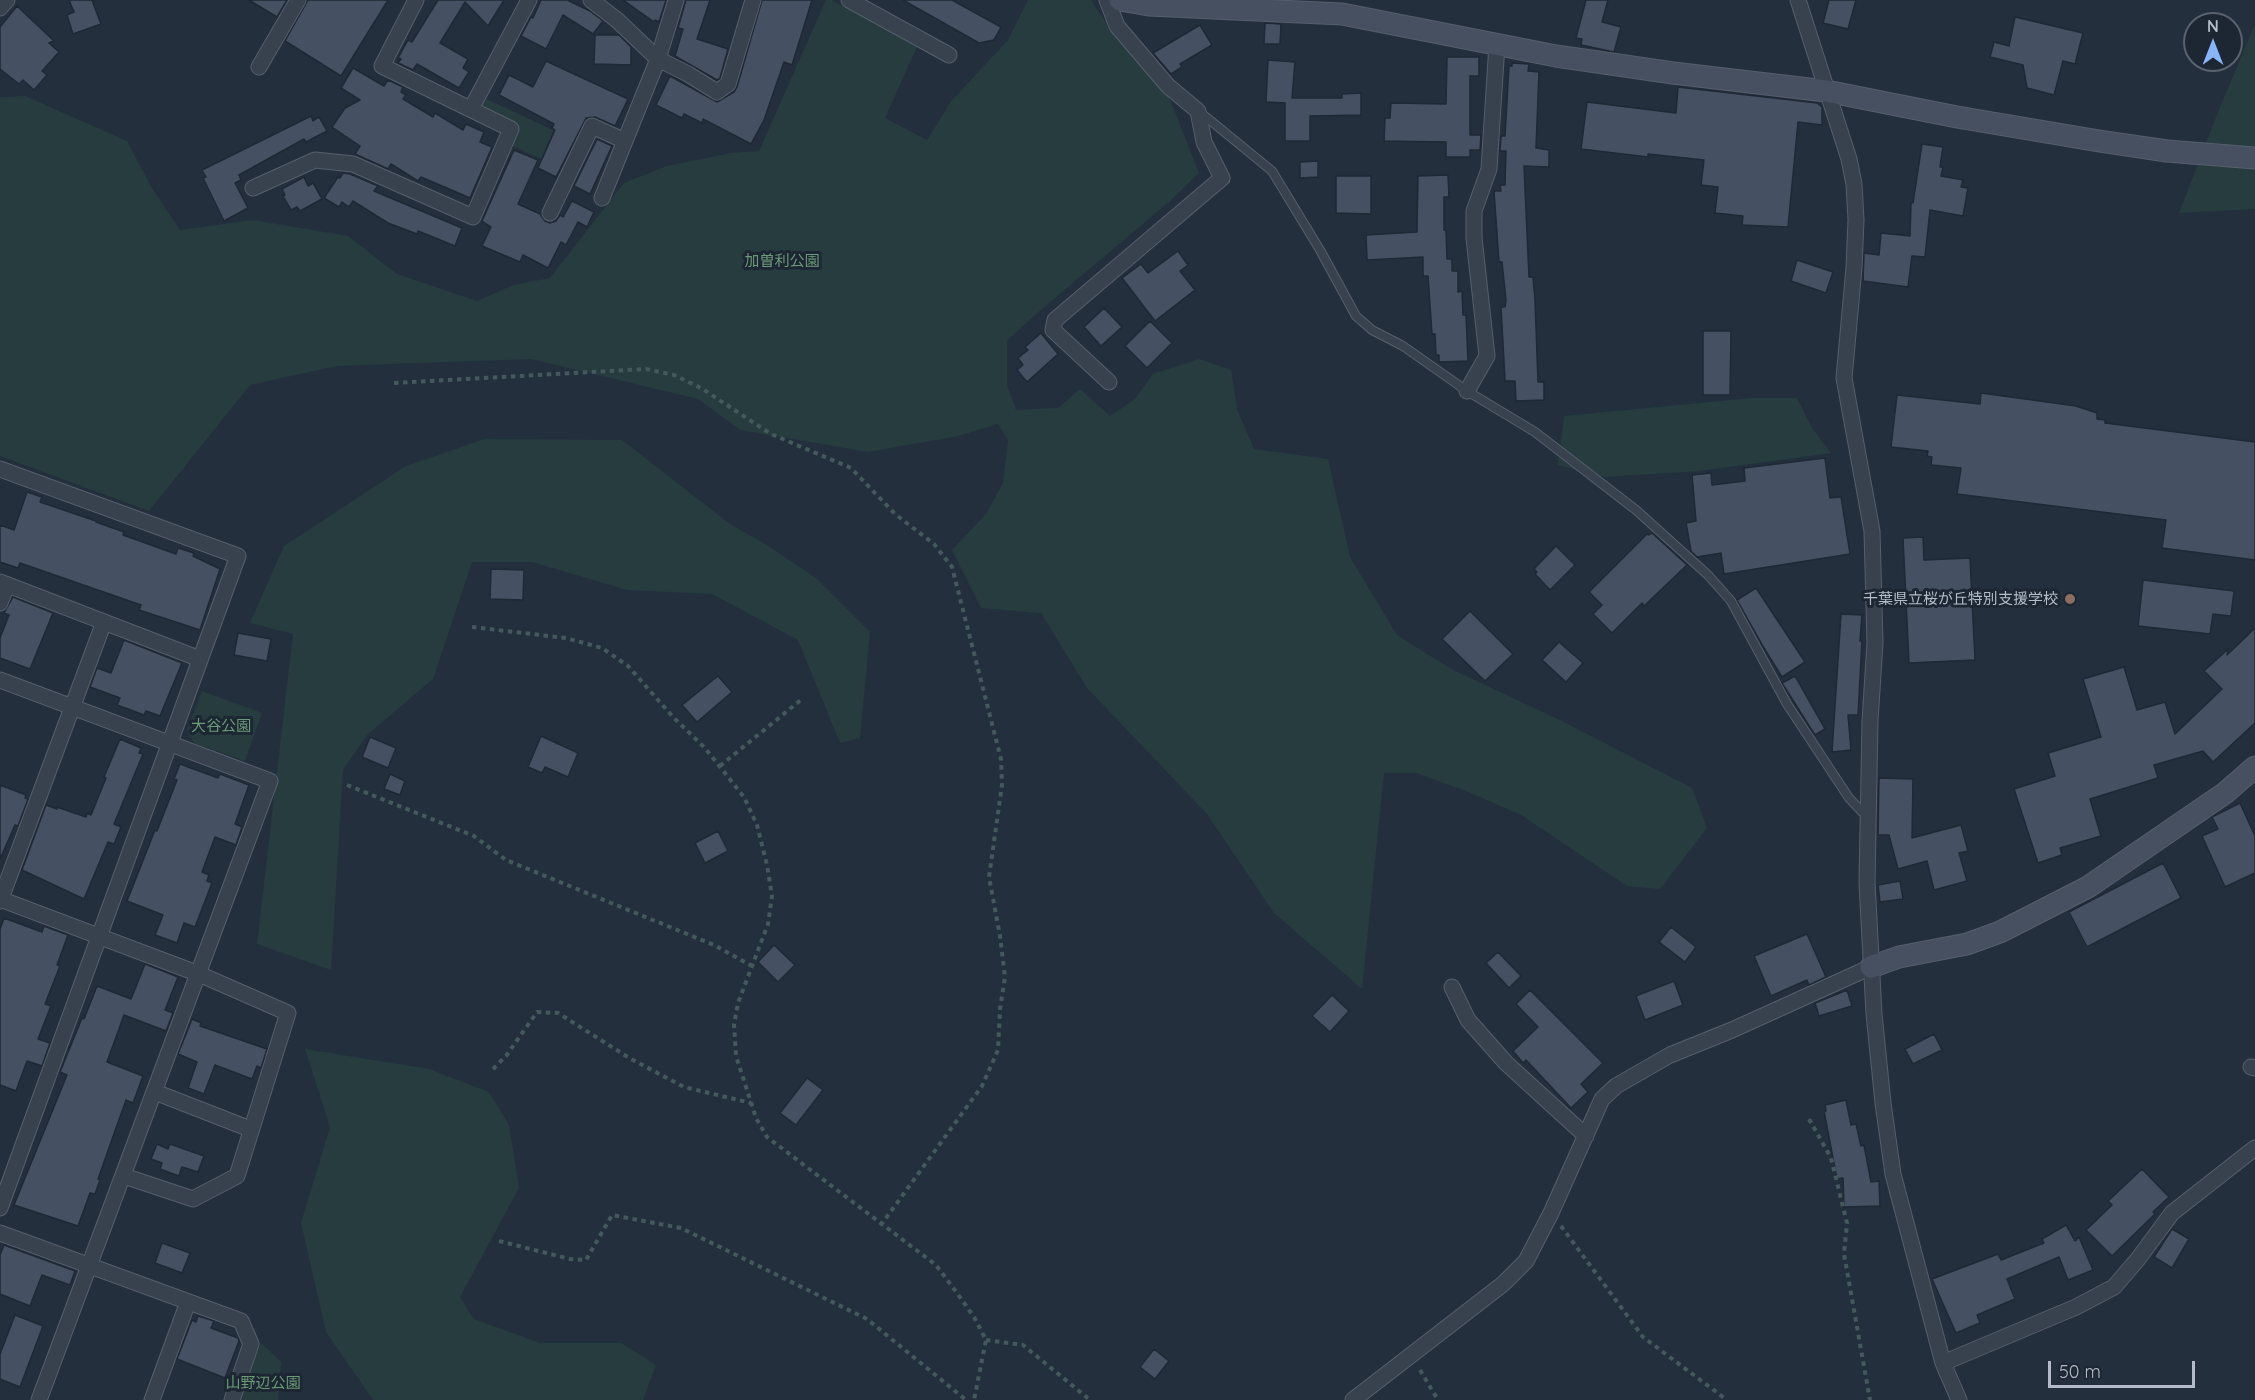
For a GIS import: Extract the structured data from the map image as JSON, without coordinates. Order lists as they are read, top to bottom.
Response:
{
  "parks": ["加曽利公園", "大谷公園", "山野辺公園"],
  "places": ["千葉県立桜が丘特別支援学校"],
  "scale_bar": "50 m",
  "north": "top"
}
